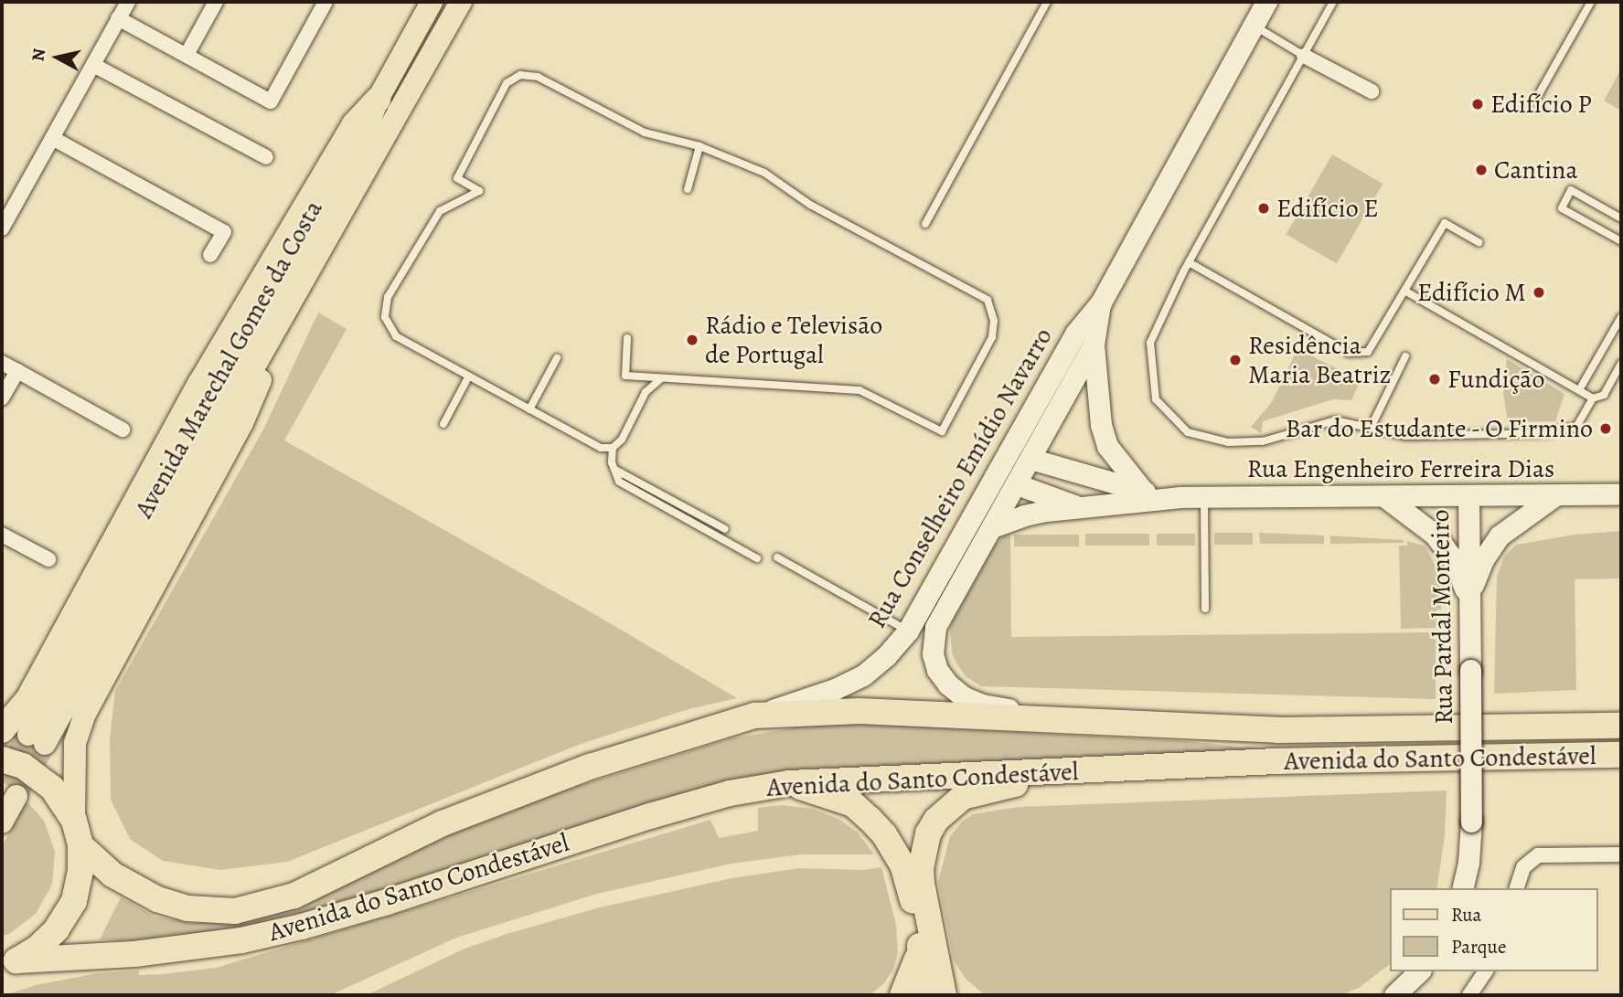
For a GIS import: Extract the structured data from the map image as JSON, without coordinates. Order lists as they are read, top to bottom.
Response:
{
  "streets": {
    "highway": ["Avenida do Santo Condestável"],
    "main road": ["Avenida Marechal Gomes da Costa"],
    "street": ["Rua Engenheiro Ferreira Dias", "Rua Conselheiro Emídio Navarro", "Rua Pardal Monteiro"]
  },
  "crossings": [
    ["Rua Engenheiro Ferreira Dias", "Rua Conselheiro Emídio Navarro"],
    ["Rua Engenheiro Ferreira Dias", "Rua Pardal Monteiro"],
    ["Rua Conselheiro Emídio Navarro", "Avenida do Santo Condestável"]
  ],
  "places": [
    "Edifício P",
    "Cantina",
    "Edifício E",
    "Edifício M",
    "Rádio e Televisão de Portugal",
    "Residência Maria Beatriz",
    "Fundição",
    "Bar do Estudante - O Firmino"
  ],
  "legend": ["Rua", "Parque"],
  "north": "left"
}
